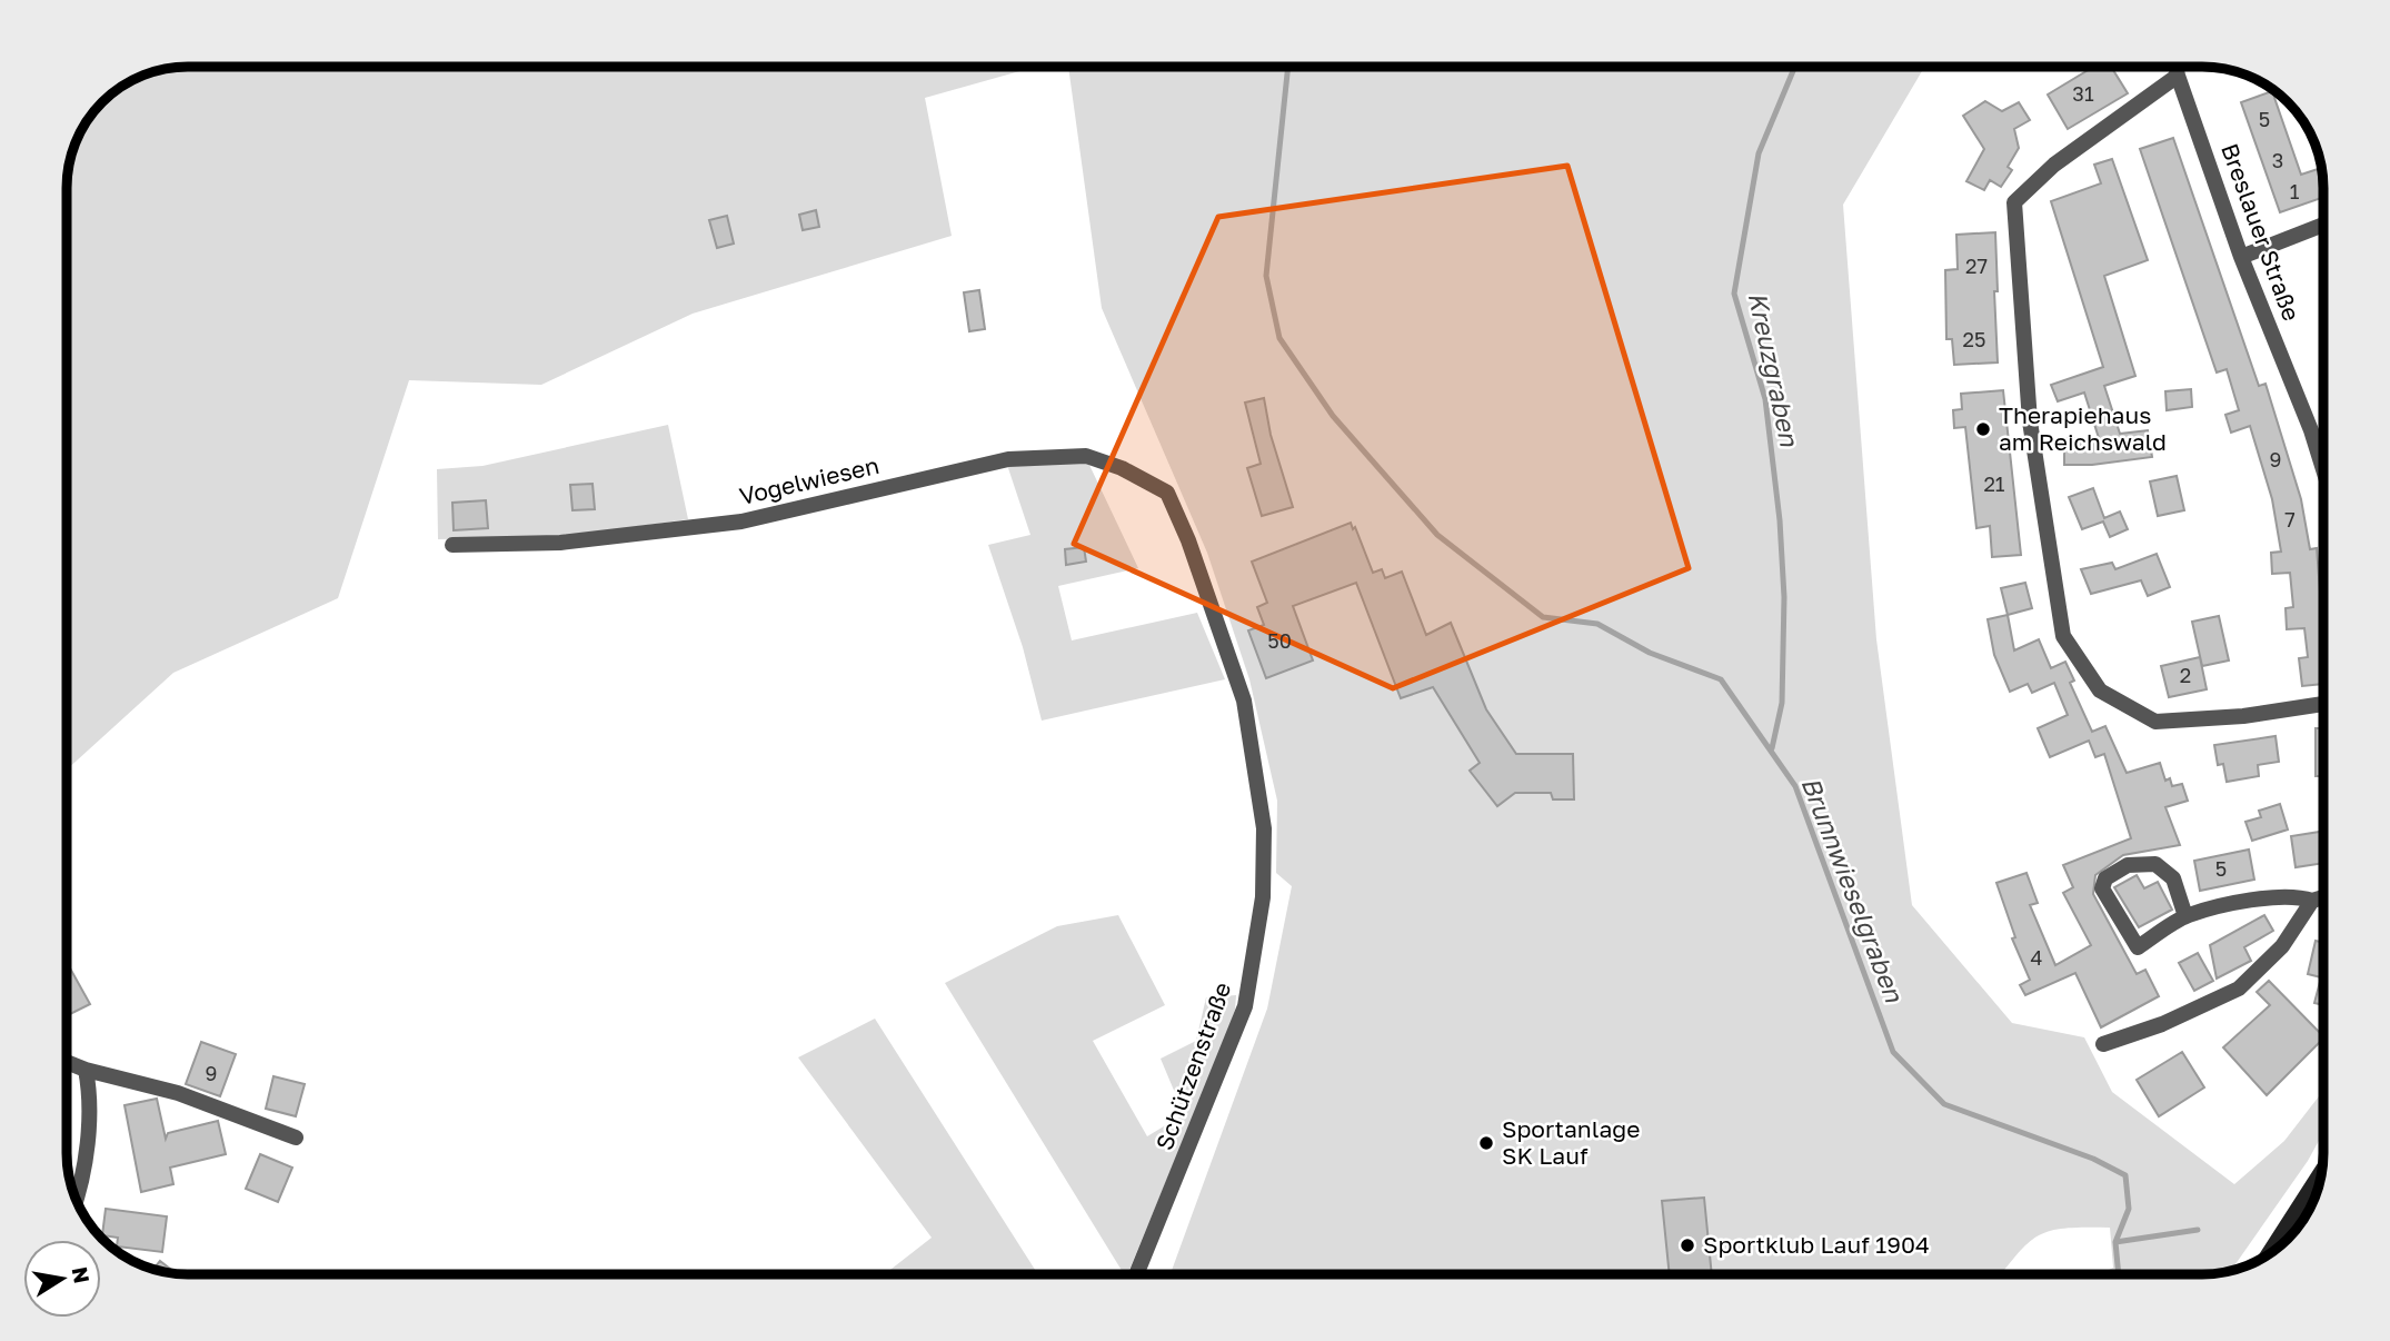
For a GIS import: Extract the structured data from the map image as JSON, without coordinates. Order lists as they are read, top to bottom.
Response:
{
  "streets": {
    "street": ["Breslauer Straße", "Vogelwiesen", "Schützenstraße"]
  },
  "crossings": [
    ["Vogelwiesen", "Schützenstraße"]
  ],
  "water": ["Kreuzgraben", "Brunnwieselgraben"],
  "places": ["Therapiehaus am Reichswald", "Sportanlage SK Lauf", "Sportklub Lauf 1904"],
  "house_numbers": [
    "31",
    "5",
    "3",
    "1",
    "27",
    "25",
    "9",
    "21",
    "7",
    "50",
    "2",
    "5",
    "4",
    "9"
  ],
  "north": "right"
}
